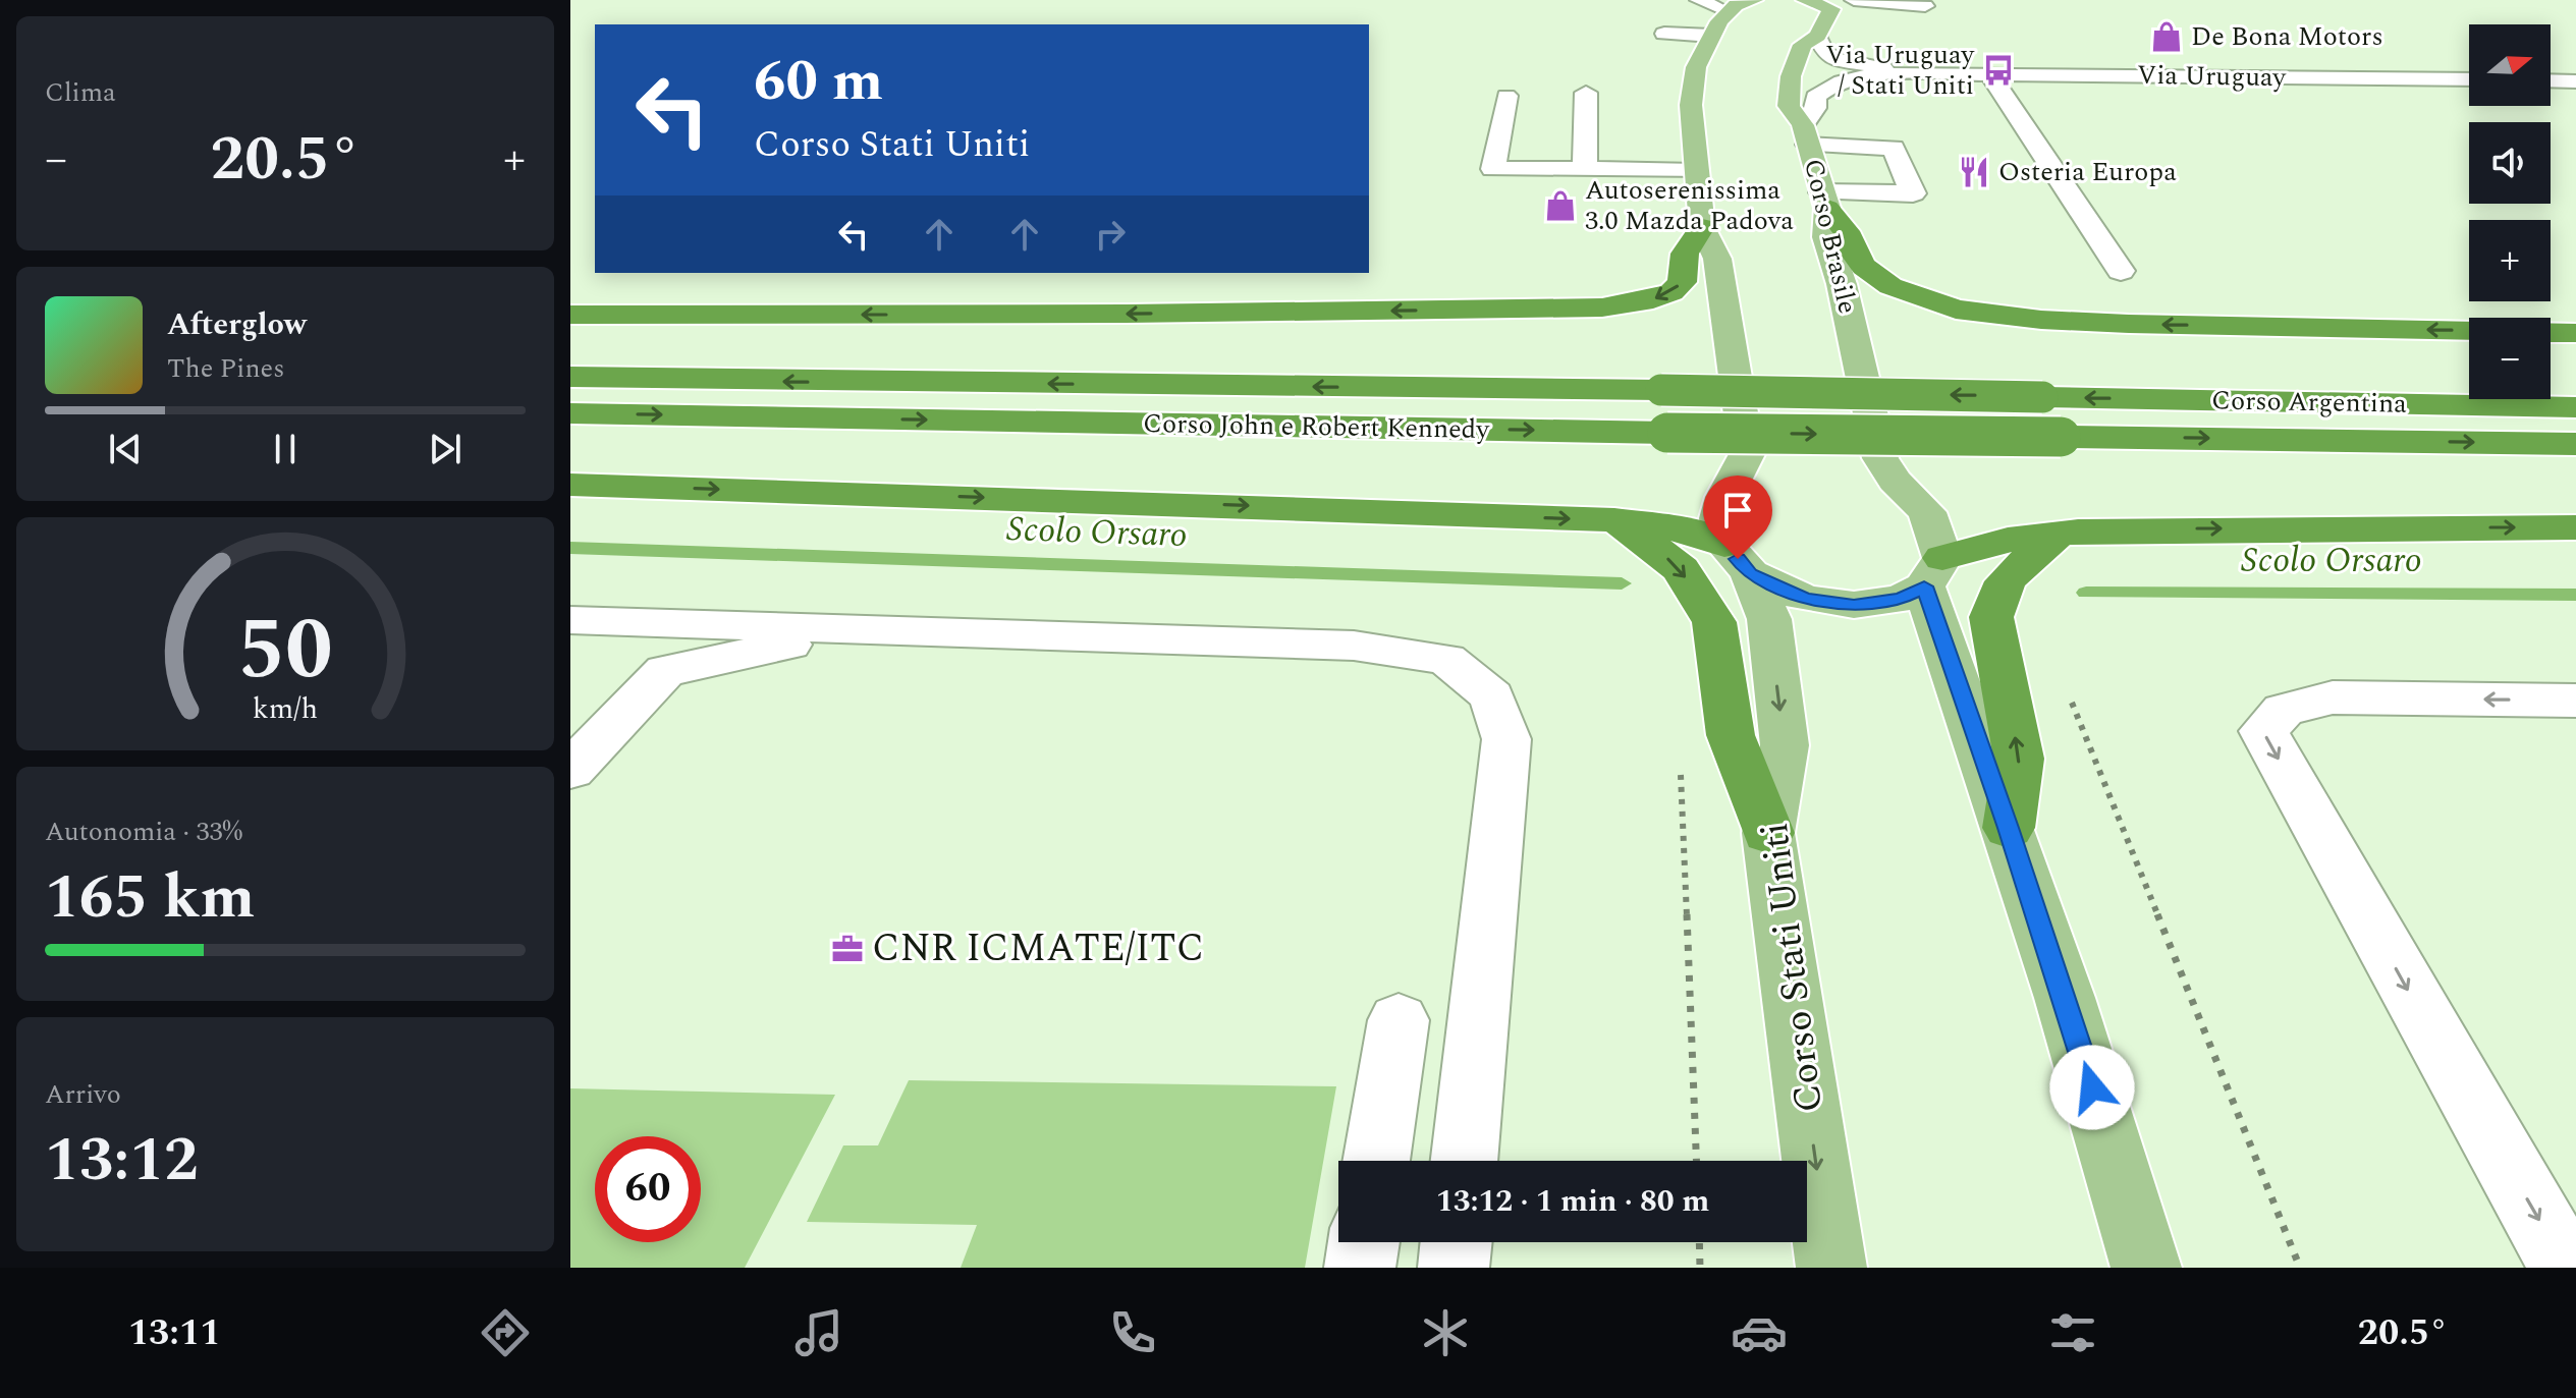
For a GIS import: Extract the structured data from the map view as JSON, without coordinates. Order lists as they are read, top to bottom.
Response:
{
  "streets": {
    "highway": ["Corso Argentina", "Corso John e Robert Kennedy"],
    "main road": ["Corso Brasile", "Corso Stati Uniti"],
    "street": ["Via Uruguay"]
  },
  "crossings": [
    ["Via Uruguay", "Corso Brasile"],
    ["Corso Argentina", "Corso John e Robert Kennedy"]
  ],
  "water": ["Scolo Orsaro"],
  "places": {
    "shop": ["De Bona Motors", "Autoserenissima 3.0 Mazda Padova"],
    "bus stop": ["Via Uruguay / Stati Uniti"],
    "restaurant": ["Osteria Europa"],
    "office": ["CNR ICMATE/ITC"]
  },
  "north": "right",
  "page": {
    "tile": [
      "Clima",
      ["Autonomia · 33%", "165 km"],
      ["Arrivo", "13:12"]
    ],
    "map_buttons": ["+", "−"],
    "turn": ["60 m", "Corso Stati Uniti"],
    "heat": ["−", "20.5°", "+"],
    "song": ["Afterglow", "The Pines"],
    "limit": "60",
    "trip": "13:12 · 1 min · 80 m",
    "tabs": ["13:11", "20.5°"],
    "gauge": ["50", "km/h"]
  }
}
